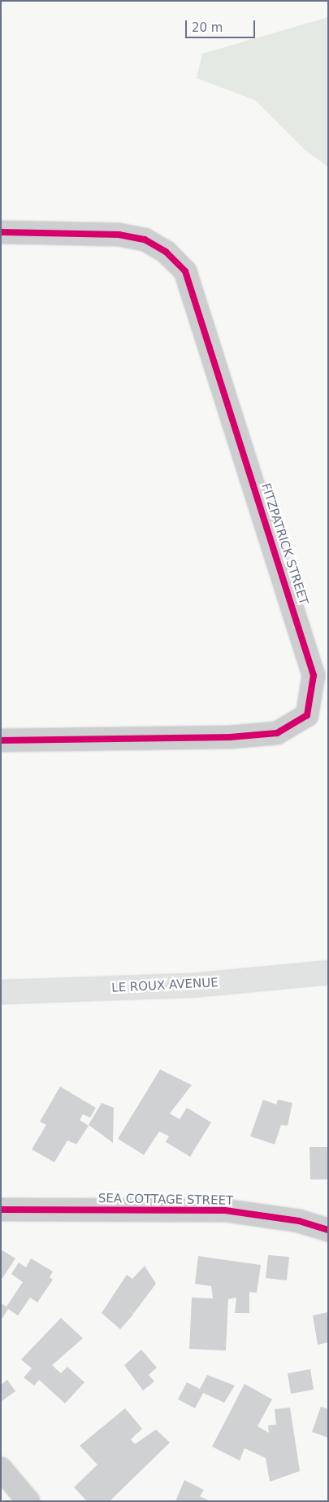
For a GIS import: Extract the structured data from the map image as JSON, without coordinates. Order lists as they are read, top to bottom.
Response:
{
  "streets": {
    "main road": ["LE ROUX AVENUE"],
    "street": ["FITZPATRICK STREET", "SEA COTTAGE STREET"]
  },
  "scale_bar": "20 m"
}
